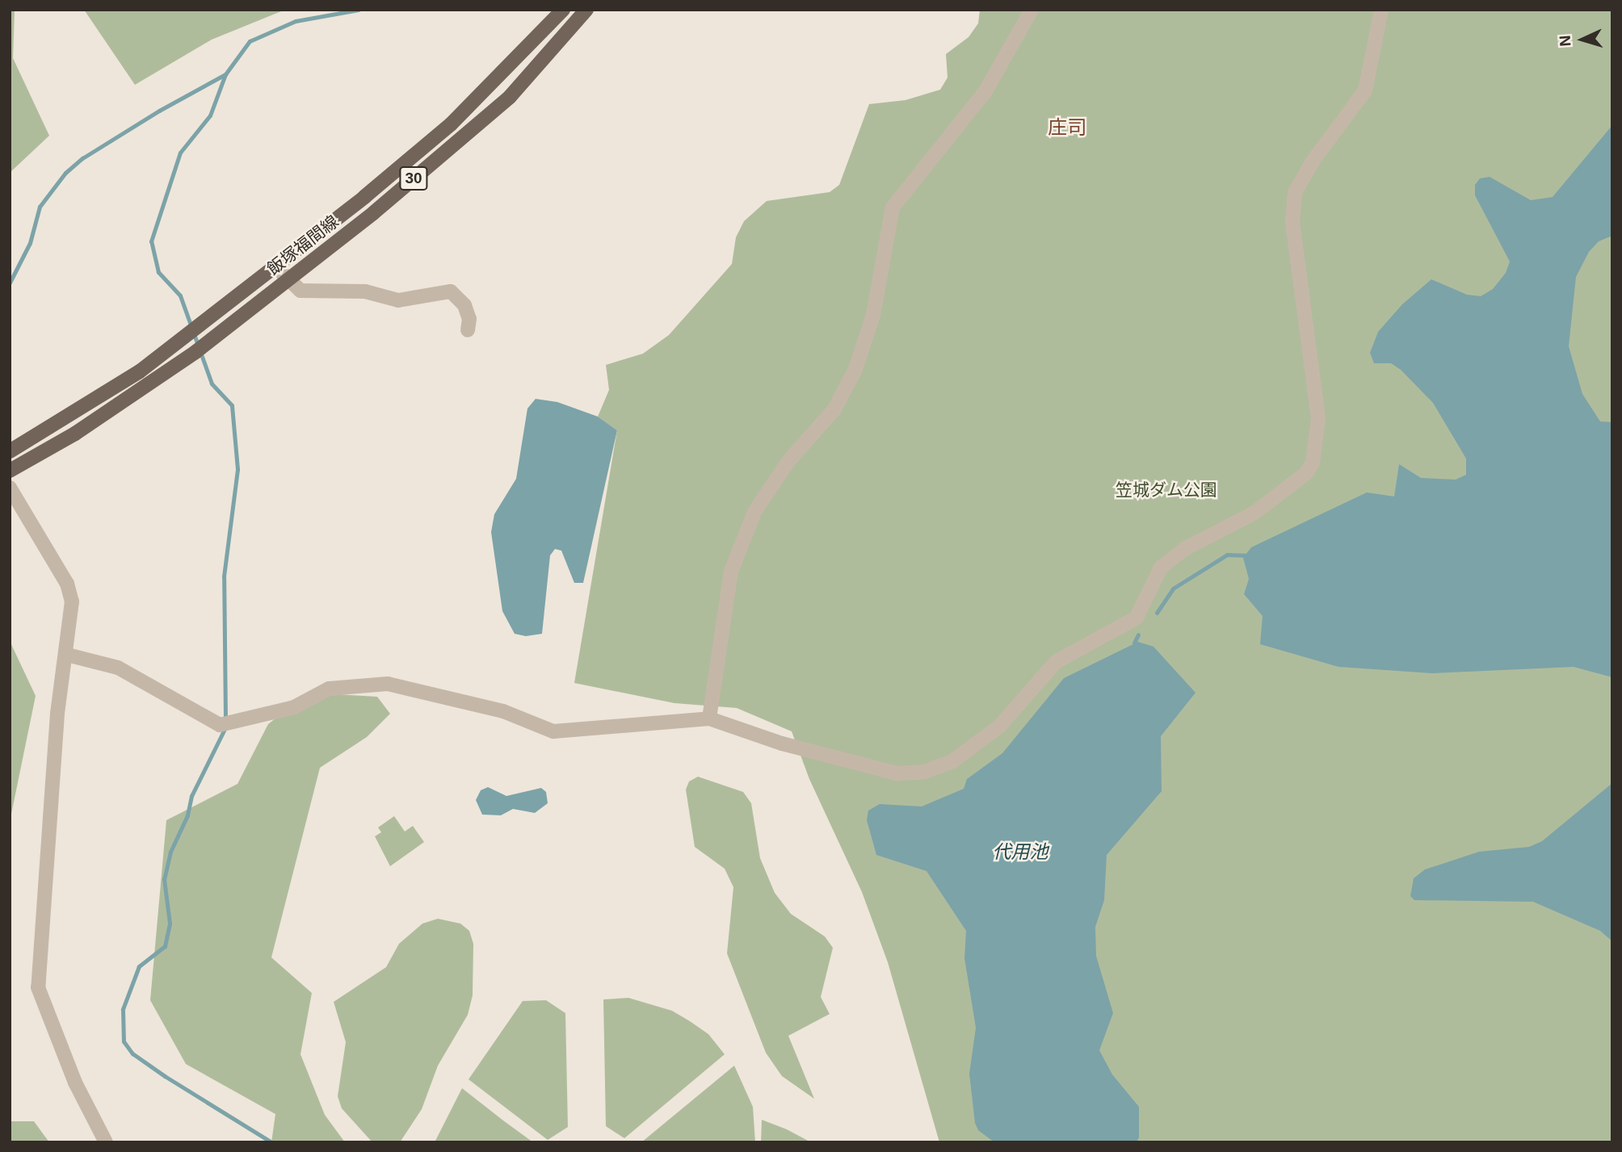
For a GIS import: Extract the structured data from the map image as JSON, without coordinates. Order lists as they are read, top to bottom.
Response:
{
  "streets": {
    "main road": ["30", "飯塚福間線"]
  },
  "districts": ["庄司"],
  "water": ["代用池"],
  "parks": ["笠城ダム公園"],
  "north": "left"
}
